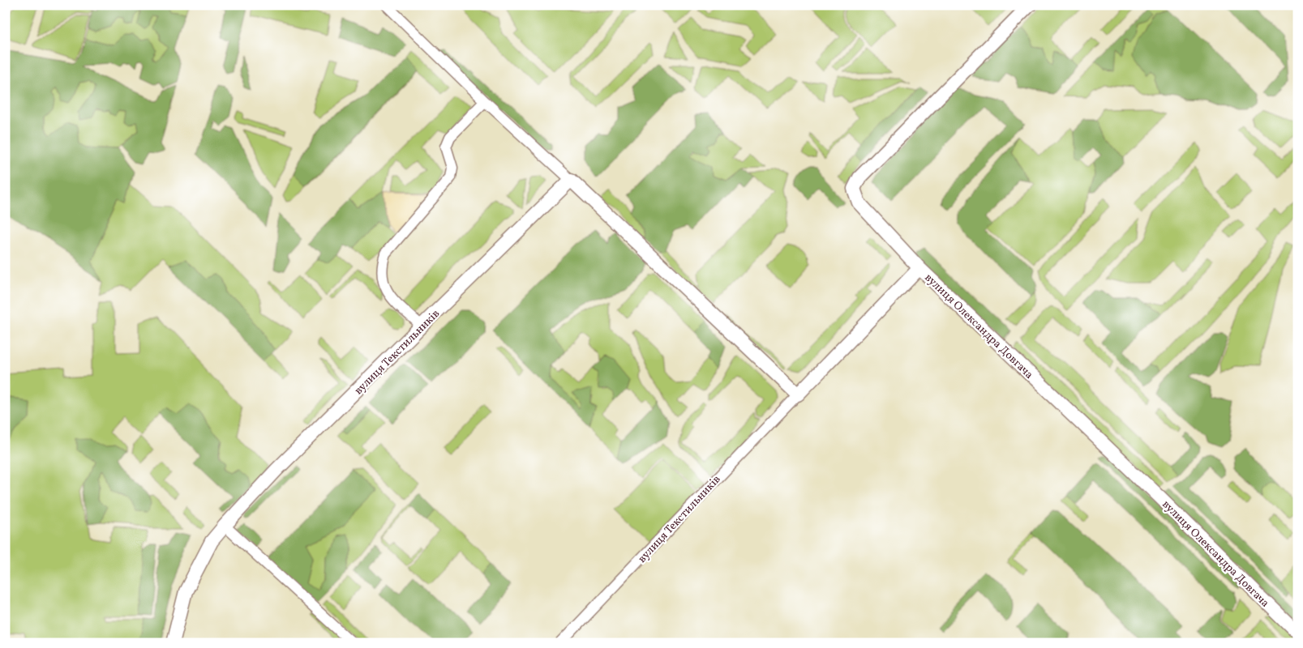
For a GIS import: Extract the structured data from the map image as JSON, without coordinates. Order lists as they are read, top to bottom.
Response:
{
  "streets": {
    "street": ["вулиця Олександра Довгача", "вулиця Текстильників"]
  },
  "crossings": [
    ["вулиця Олександра Довгача", "вулиця Текстильників"]
  ]
}
